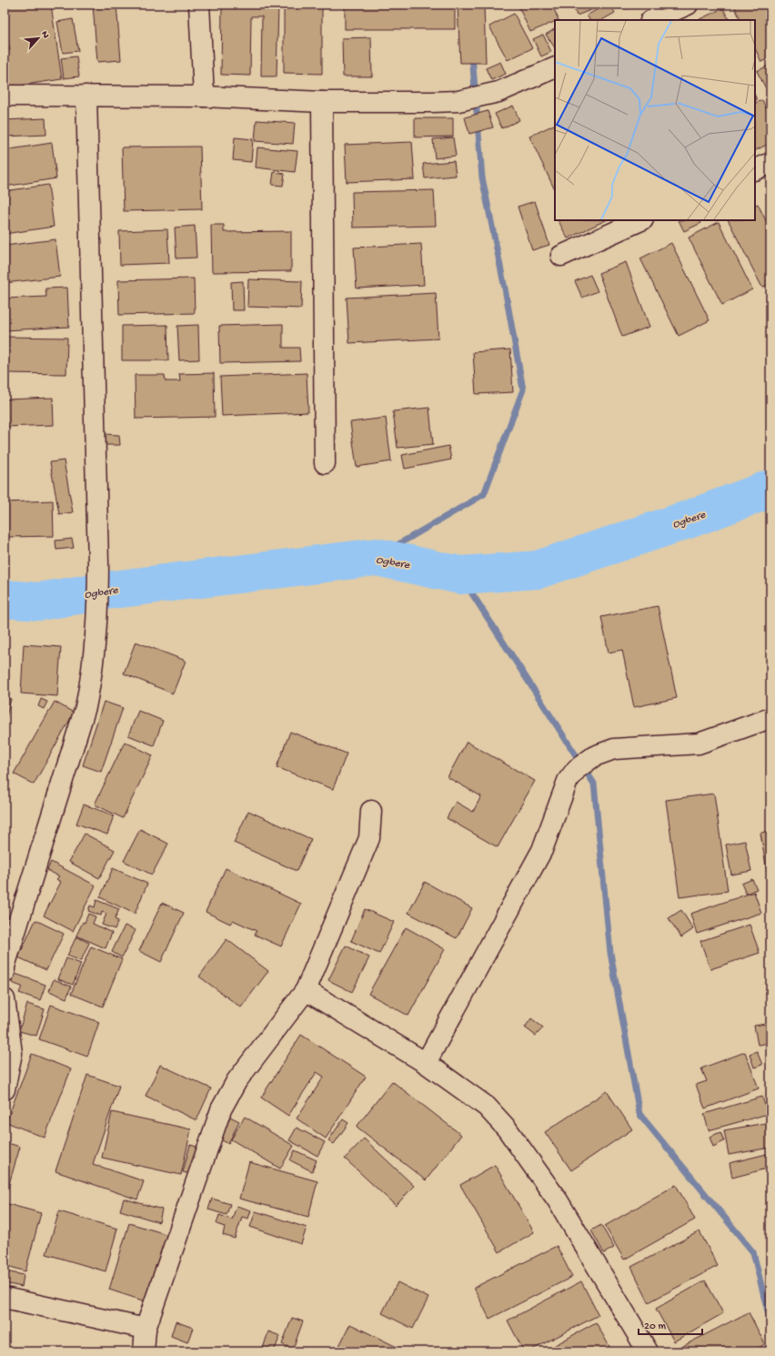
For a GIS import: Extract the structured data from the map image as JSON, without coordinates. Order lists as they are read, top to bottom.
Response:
{
  "water": ["Ogbere"],
  "scale_bar": "20 m",
  "north": "top right"
}
